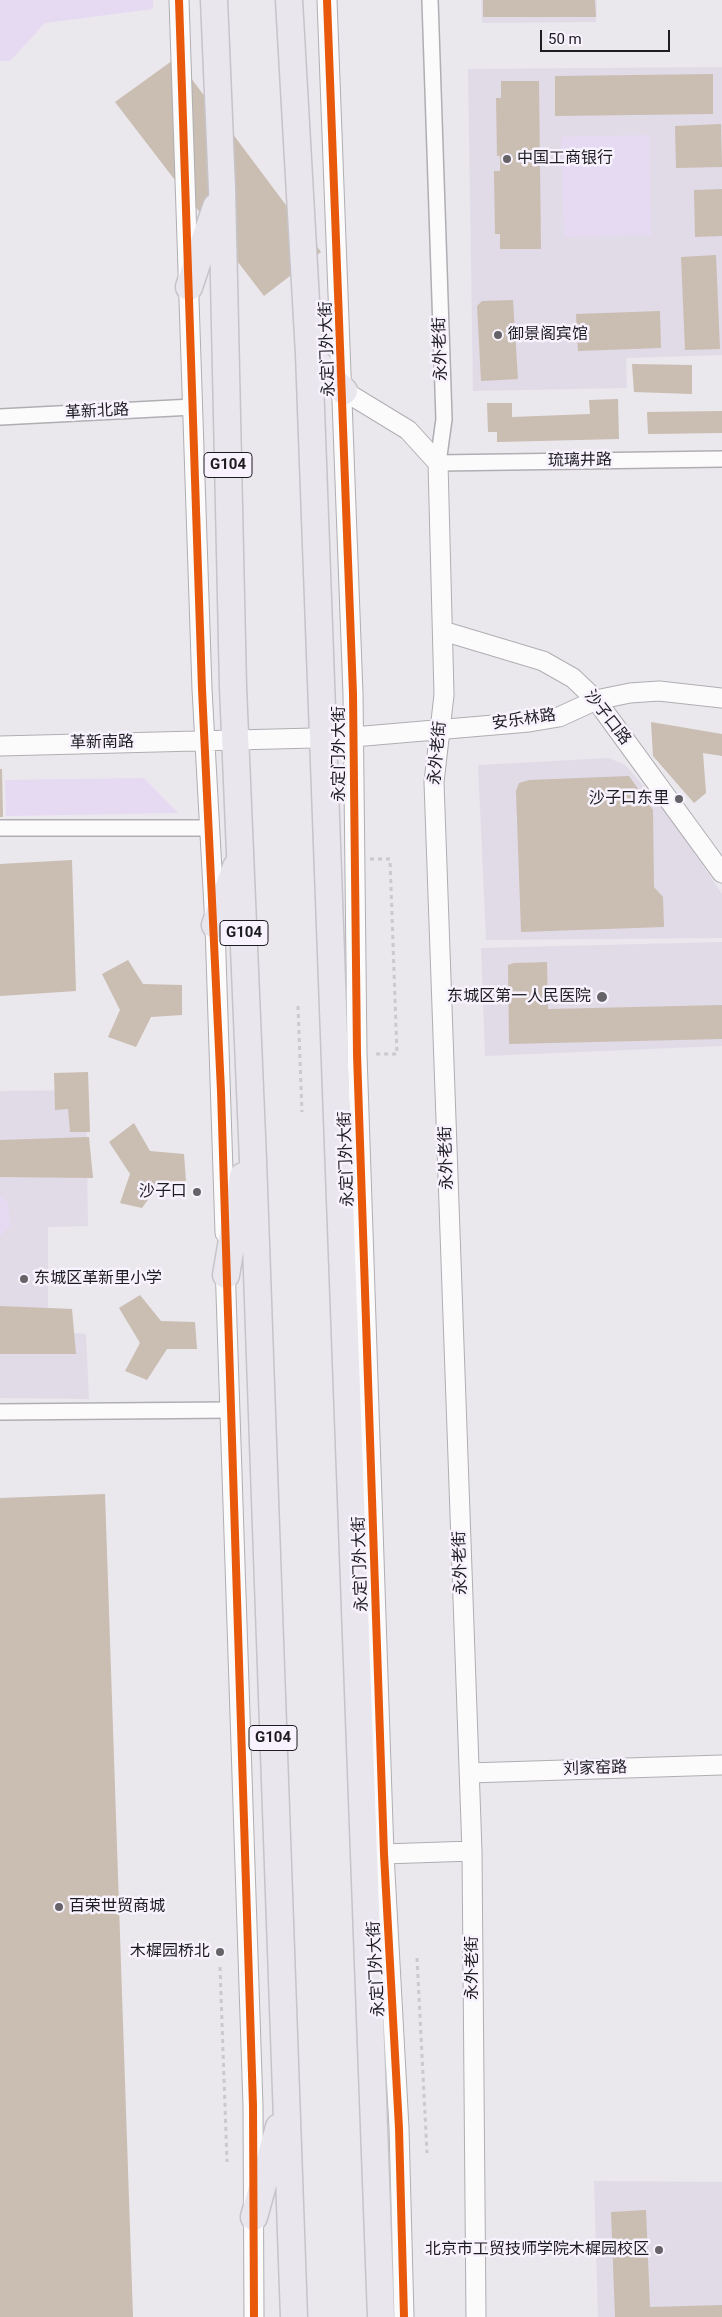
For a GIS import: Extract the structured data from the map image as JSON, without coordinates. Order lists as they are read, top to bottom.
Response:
{
  "streets": {
    "highway": ["永定门外大街", "G104"],
    "street": [
      "永外老街",
      "革新北路",
      "琉璃井路",
      "沙子口路",
      "安乐林路",
      "革新南路",
      "刘家窑路"
    ]
  },
  "crossings": [
    ["永定门外大街", "安乐林路"],
    ["永外老街", "琉璃井路"],
    ["永外老街", "沙子口路"],
    ["永外老街", "安乐林路"],
    ["永外老街", "刘家窑路"],
    ["G104", "安乐林路"],
    ["G104", "革新南路"],
    ["沙子口路", "安乐林路"],
    ["安乐林路", "革新南路"]
  ],
  "places": [
    "中国工商银行",
    "御景阁宾馆",
    "沙子口东里",
    "东城区第一人民医院",
    "沙子口",
    "东城区革新里小学",
    "百荣世贸商城",
    "木樨园桥北",
    "北京市工贸技师学院木樨园校区"
  ],
  "scale_bar": "50 m"
}
